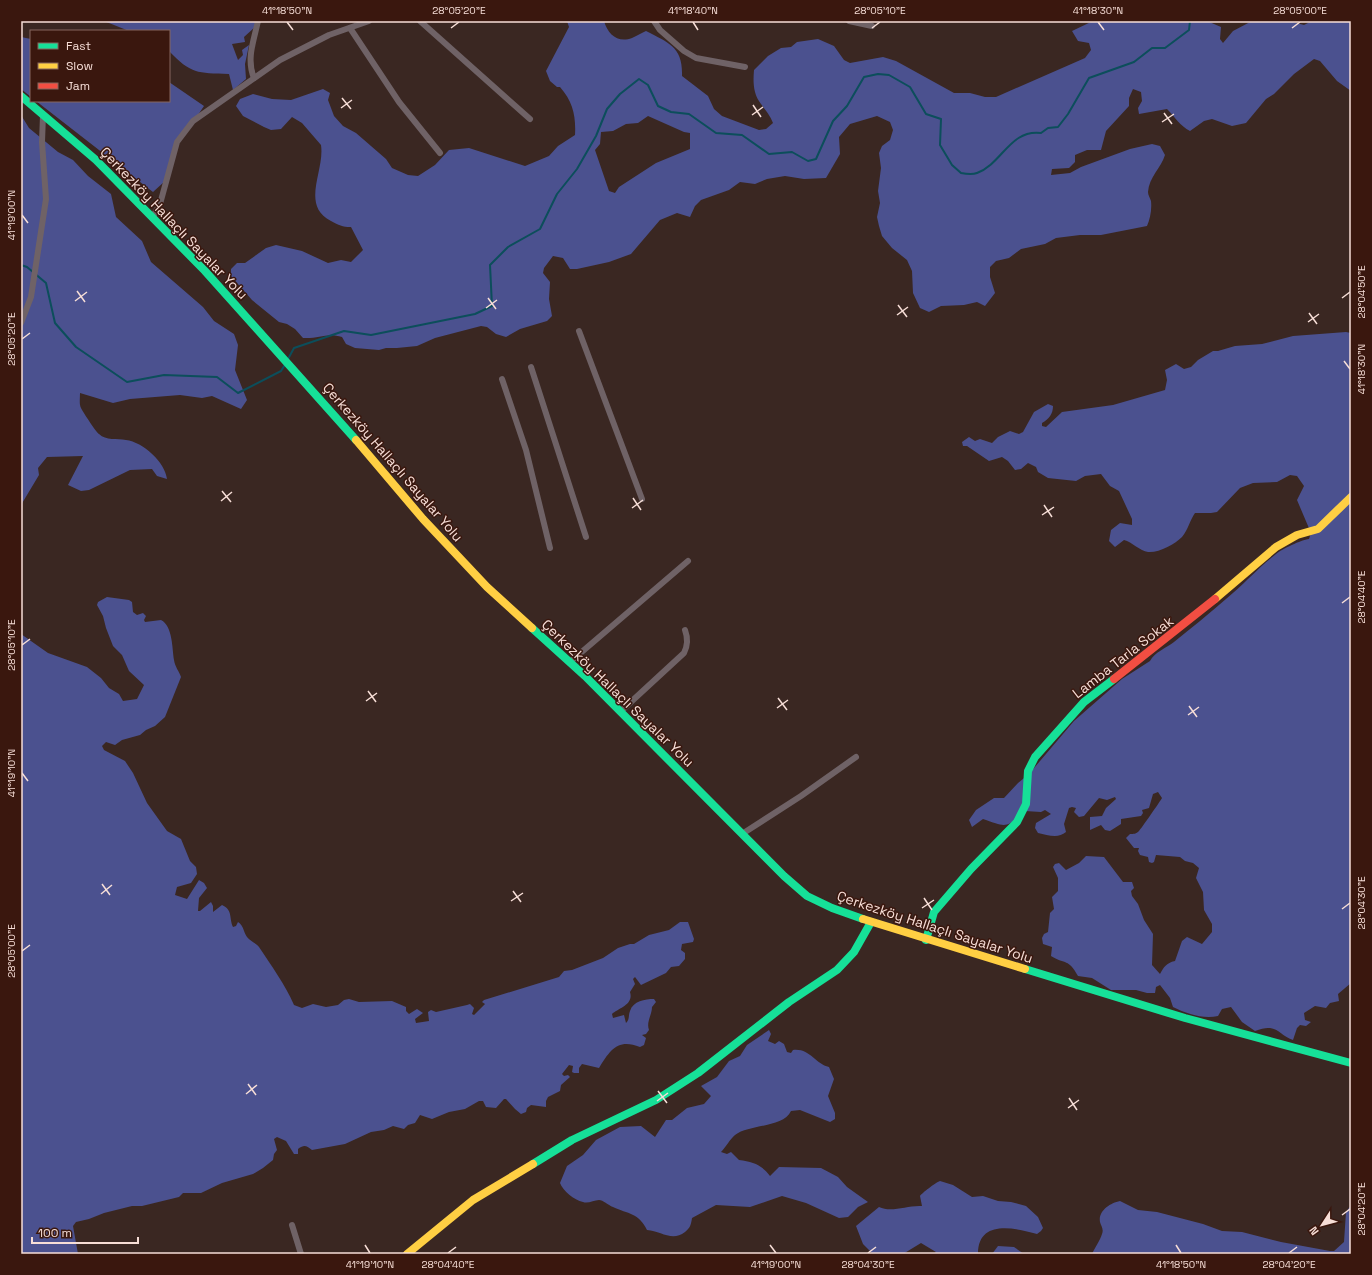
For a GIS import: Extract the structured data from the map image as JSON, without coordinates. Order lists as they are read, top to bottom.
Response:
{
  "streets": {
    "main road": ["Çerkezköy Hallaçlı Sayalar Yolu", "Lamba Tarla Sokak"]
  },
  "crossings": [
    ["Çerkezköy Hallaçlı Sayalar Yolu", "Lamba Tarla Sokak"]
  ],
  "legend": ["Fast", "Slow", "Jam"],
  "scale_bar": "100 m",
  "north": "bottom left",
  "coordinates": [
    "41°18'50\"N",
    "28°05'20\"E",
    "41°18'40\"N",
    "28°05'10\"E",
    "41°18'30\"N",
    "28°05'00\"E",
    "41°19'00\"N",
    "28°04'50\"E",
    "28°04'40\"E",
    "41°19'10\"N",
    "28°04'30\"E",
    "28°04'20\"E"
  ]
}
